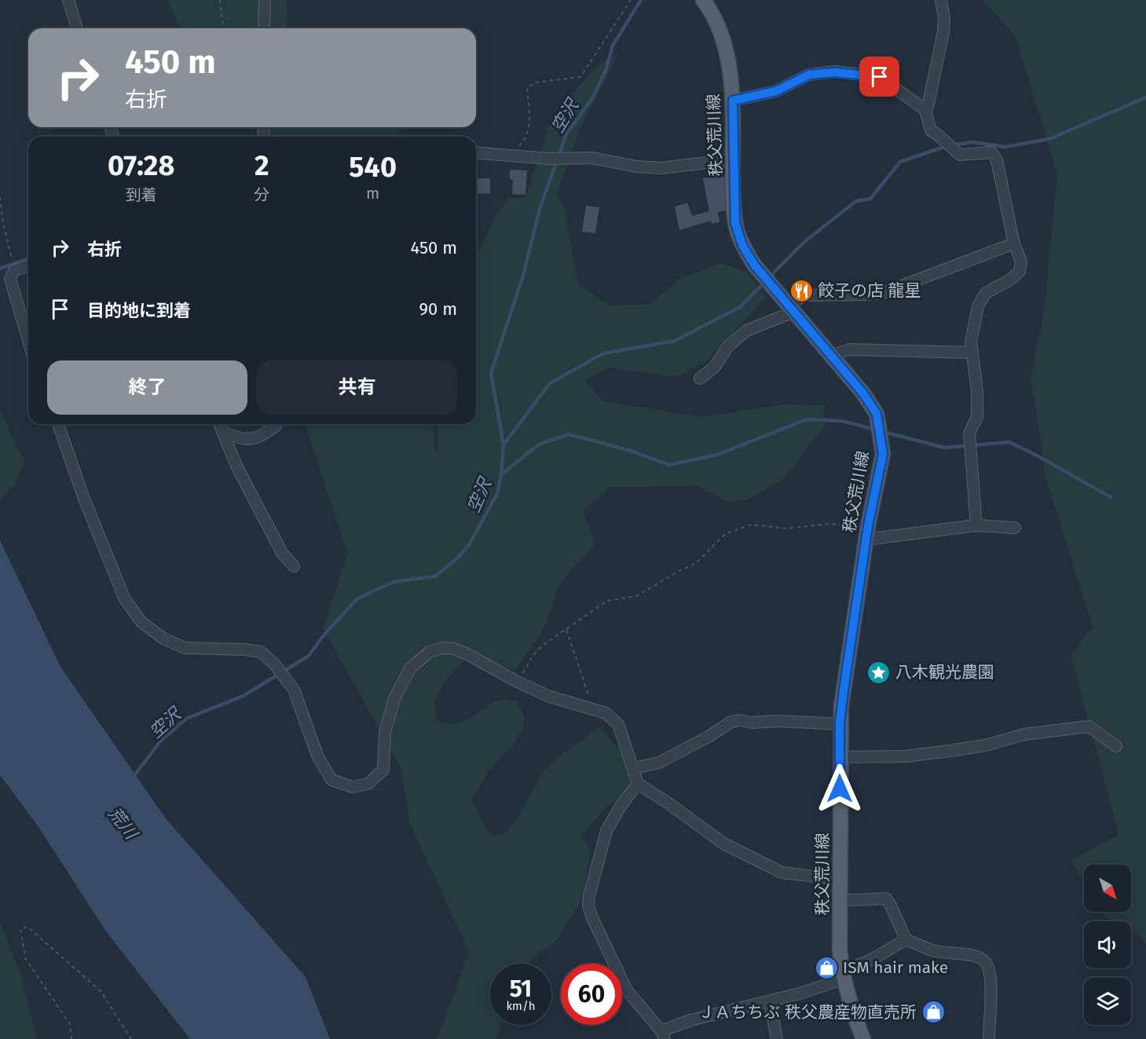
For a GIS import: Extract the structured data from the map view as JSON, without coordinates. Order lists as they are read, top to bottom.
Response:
{
  "streets": {
    "main road": ["秩父荒川線"]
  },
  "water": ["空沢", "荒川"],
  "places": {
    "restaurant": ["餃子の店 龍星"],
    "place": ["八木観光農園"],
    "shop": ["ISM hair make", "ＪＡちちぶ 秩父農産物直売所"]
  },
  "north": "bottom right",
  "page": {
    "turn": ["450 m", "右折"],
    "eta": [
      "07:28",
      "到着",
      "2",
      "分",
      "540",
      "m"
    ],
    "list": [
      {
        "name": "右折",
        "value": "450 m"
      },
      {
        "name": "目的地に到着",
        "value": "90 m"
      }
    ],
    "buttons": ["終了", "共有"],
    "speed": "51 km/h",
    "limit": "60"
  }
}
